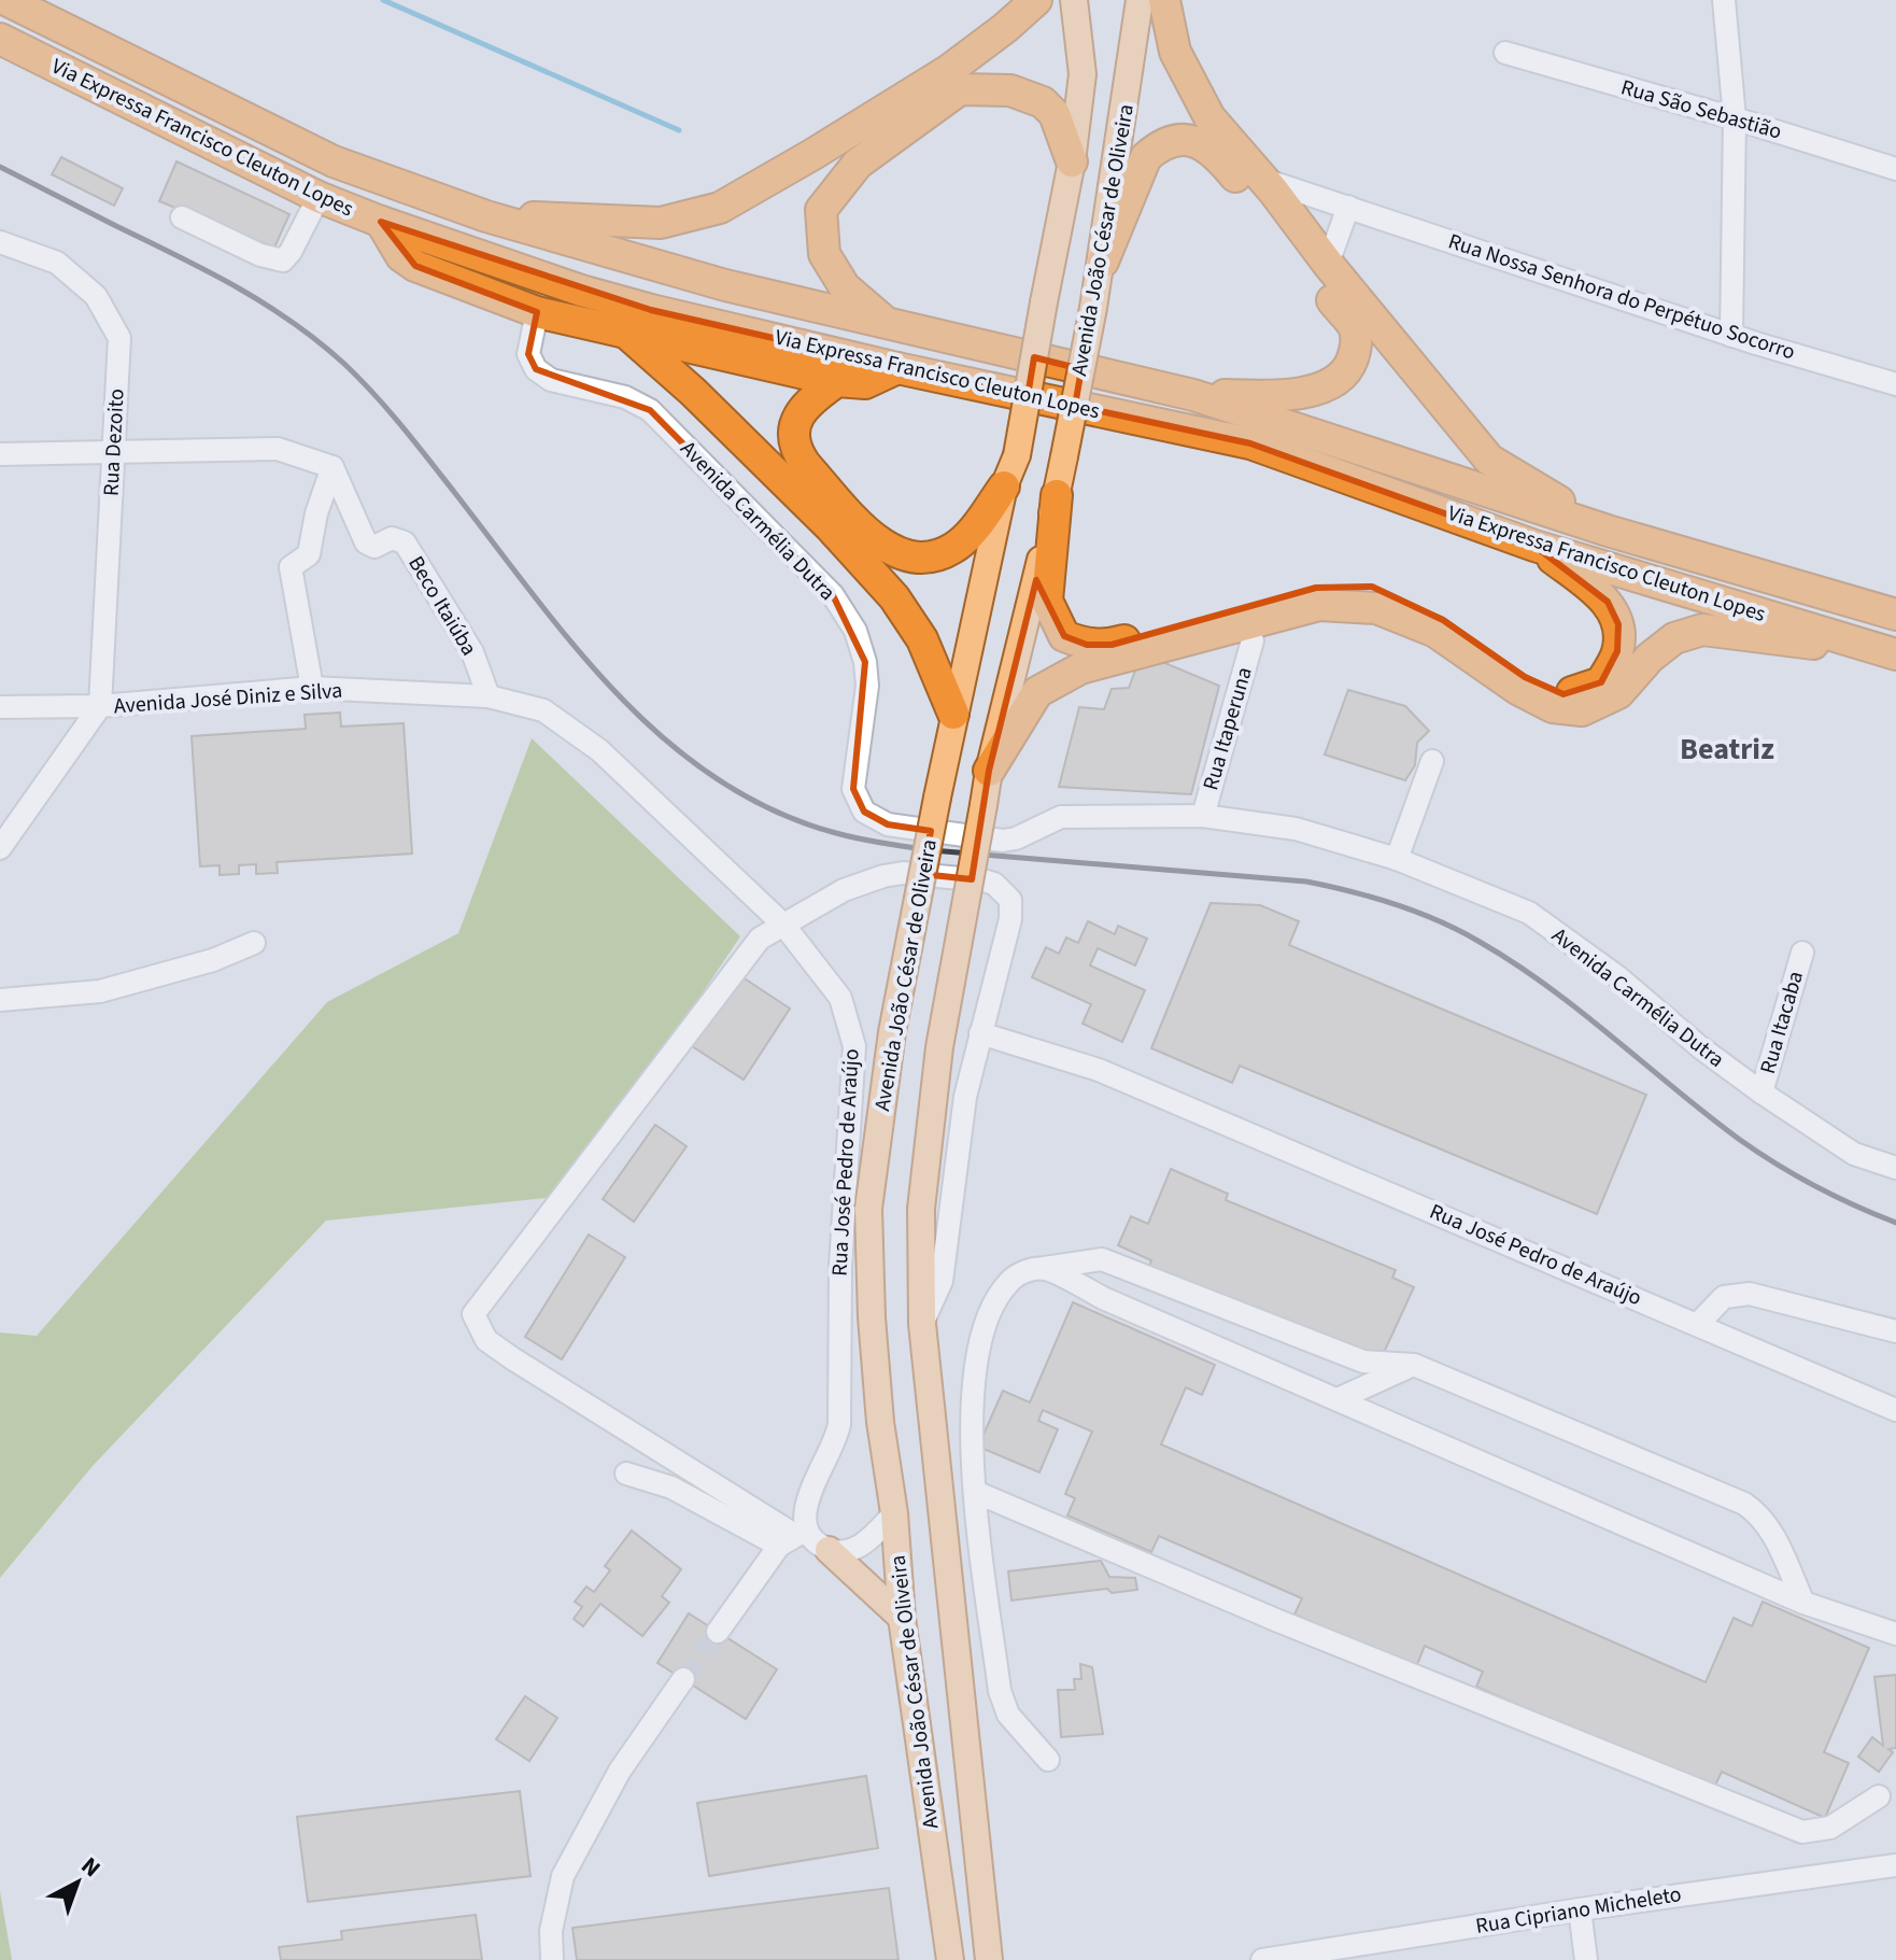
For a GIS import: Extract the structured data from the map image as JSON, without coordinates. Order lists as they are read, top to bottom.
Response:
{
  "streets": {
    "highway": ["Via Expressa Francisco Cleuton Lopes"],
    "main road": ["Avenida João César de Oliveira"],
    "street": [
      "Rua São Sebastião",
      "Rua Nossa Senhora do Perpétuo Socorro",
      "Rua Dezoito",
      "Avenida Carmélia Dutra",
      "Beco Itaiúba",
      "Avenida José Diniz e Silva",
      "Rua Itaperuna",
      "Rua Itacaba",
      "Rua José Pedro de Araújo",
      "Rua Cipriano Micheleto"
    ]
  },
  "crossings": [
    ["Rua Dezoito", "Avenida José Diniz e Silva"],
    ["Avenida Carmélia Dutra", "Rua Itaperuna"],
    ["Avenida Carmélia Dutra", "Rua Itacaba"],
    ["Beco Itaiúba", "Avenida José Diniz e Silva"],
    ["Avenida José Diniz e Silva", "Rua José Pedro de Araújo"]
  ],
  "districts": ["Beatriz"],
  "north": "top right"
}
